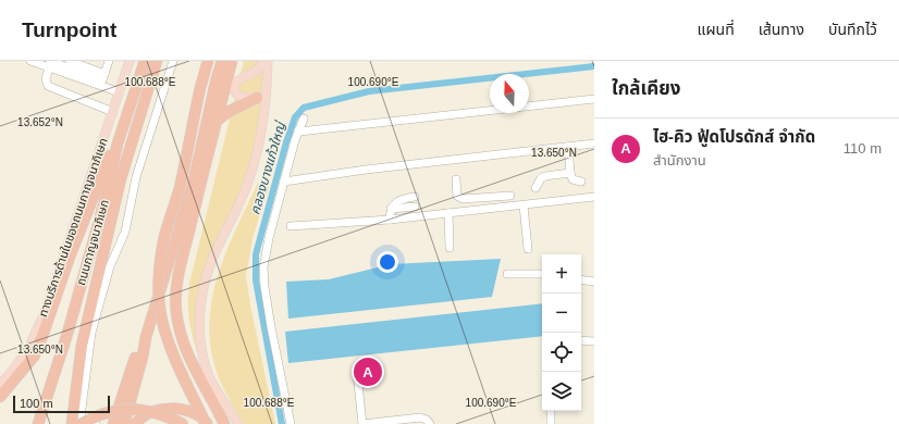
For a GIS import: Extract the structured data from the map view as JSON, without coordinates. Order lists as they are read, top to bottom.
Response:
{
  "streets": {
    "highway": ["ถนนกาญจนาภิเษก"],
    "main road": ["ทางบริการด้านในของถนนกาญจนาภิเษก"]
  },
  "water": ["คลองบางแก้วใหญ่"],
  "scale_bar": "100 m",
  "north": "top",
  "page": {
    "header": "Turnpoint",
    "nav": ["แผนที่", "เส้นทาง", "บันทึกไว้"],
    "heading": "ใกล้เคียง",
    "list": [
      {
        "mark": "A",
        "name": "ไฮ-คิว ฟู้ดโปรดักส์ จำกัด",
        "note": "สำนักงาน",
        "value": "110 m"
      }
    ],
    "map_buttons": ["+", "−"],
    "pins": "A",
    "scale": "100 m"
  },
  "coordinates": [
    "100.688°E",
    "100.690°E",
    "13.652°N",
    "13.650°N"
  ]
}
